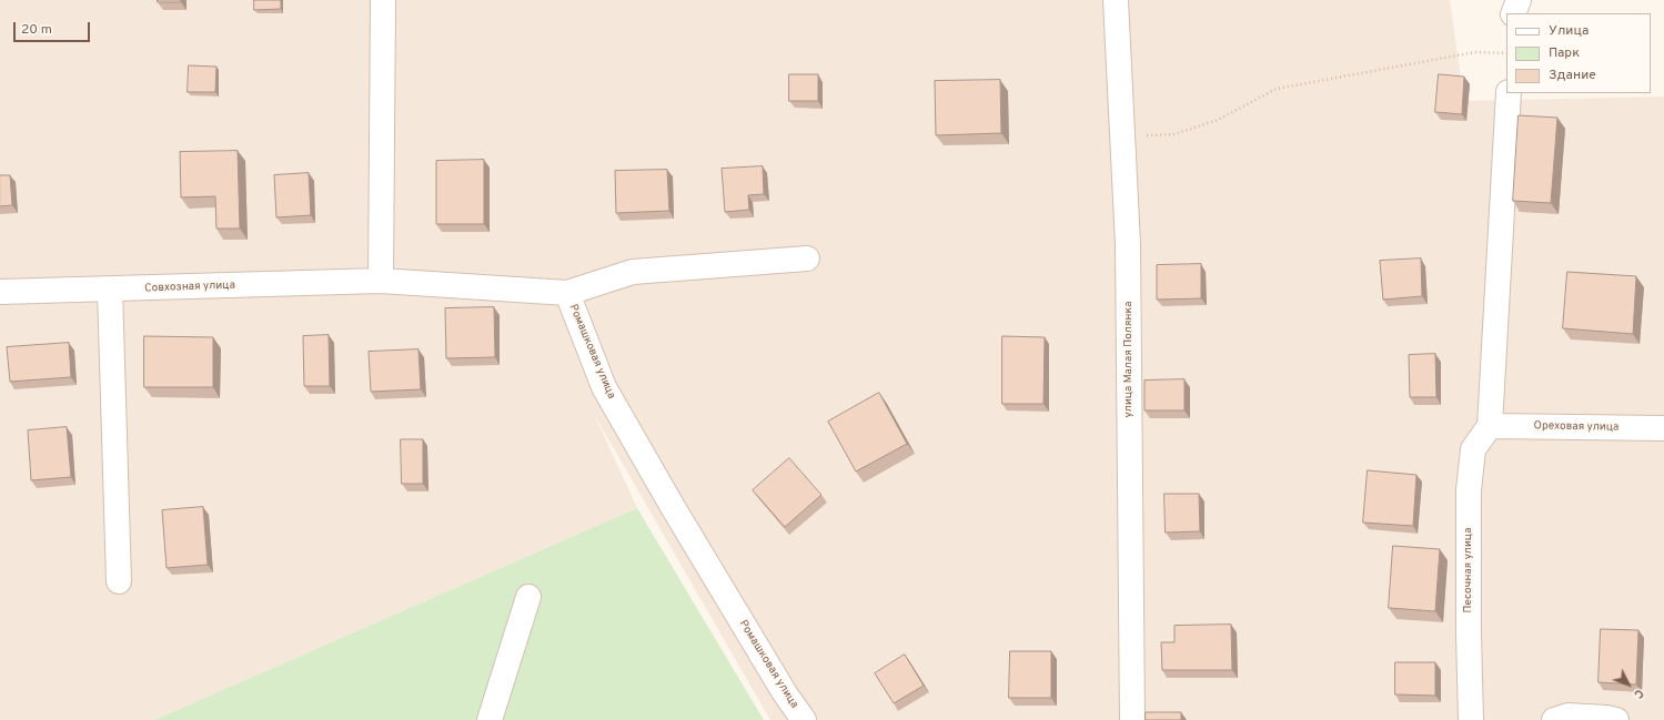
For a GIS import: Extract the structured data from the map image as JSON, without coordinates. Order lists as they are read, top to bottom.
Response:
{
  "streets": {
    "street": [
      "Совхозная улица",
      "Ромашковая улица",
      "улица Малая Полянка",
      "Ореховая улица",
      "Песочная улица"
    ]
  },
  "crossings": [
    ["Совхозная улица", "Ромашковая улица"],
    ["Ореховая улица", "Песочная улица"]
  ],
  "legend": ["Улица", "Парк", "Здание"],
  "scale_bar": "20 m",
  "north": "bottom right"
}
